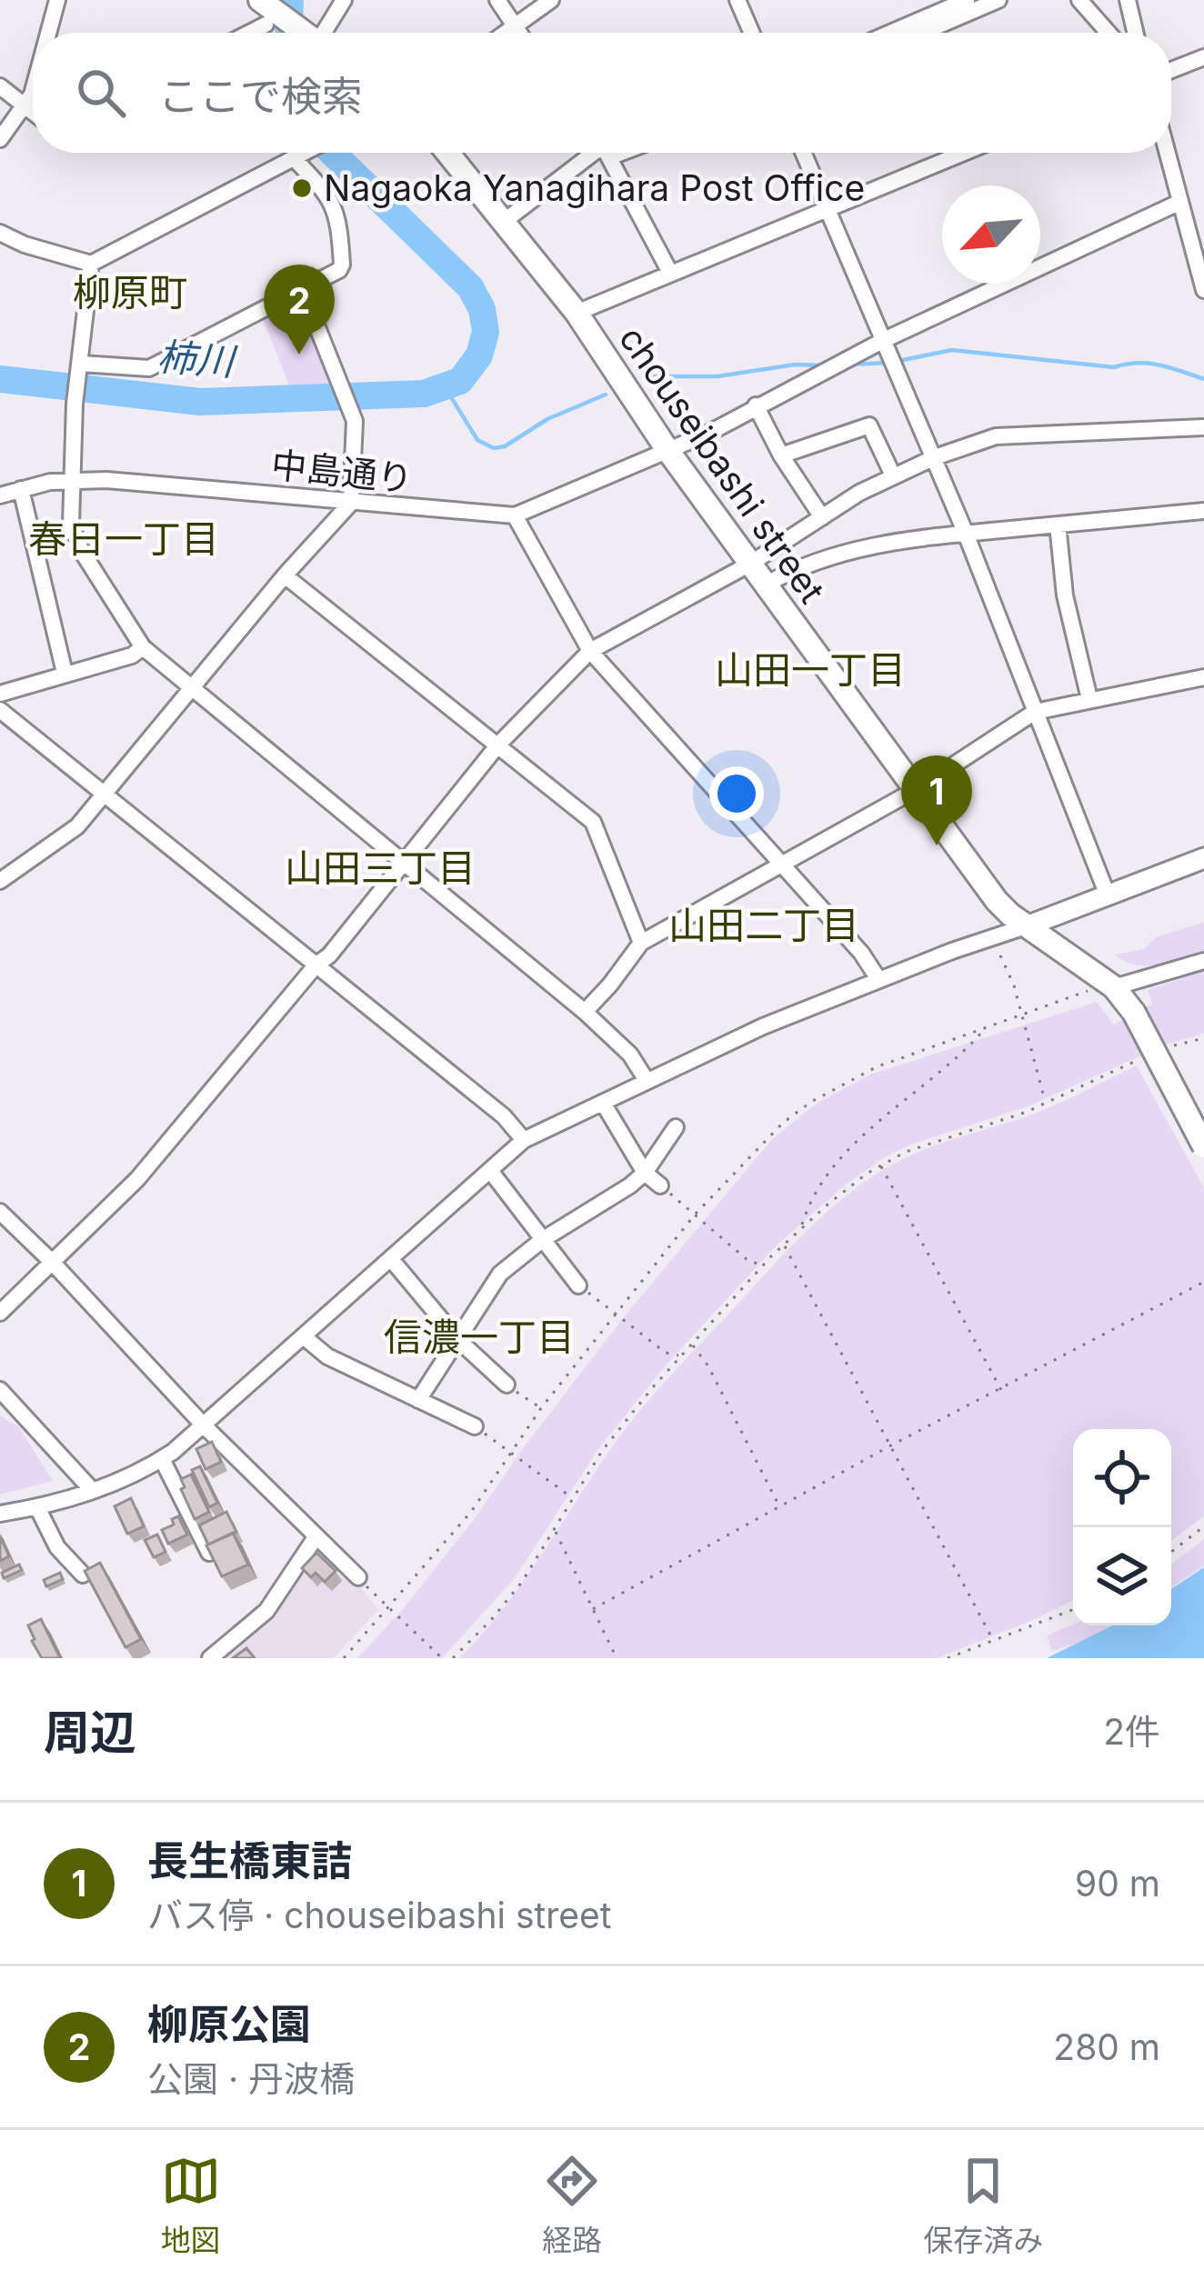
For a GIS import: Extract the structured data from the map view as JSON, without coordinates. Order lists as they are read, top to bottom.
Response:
{
  "streets": {
    "highway": ["chouseibashi street"],
    "street": ["中島通り"]
  },
  "crossings": [
    ["chouseibashi street", "中島通り"]
  ],
  "districts": [
    "柳原町",
    "春日一丁目",
    "山田一丁目",
    "山田三丁目",
    "山田二丁目",
    "信濃一丁目"
  ],
  "water": ["柿川"],
  "places": ["Nagaoka Yanagihara Post Office"],
  "north": "bottom left",
  "page": {
    "search": "ここで検索",
    "pins": ["2", "1"],
    "heading": ["周辺", "2件"],
    "list": [
      {
        "mark": "1",
        "name": "長生橋東詰",
        "note": "バス停 · chouseibashi street",
        "value": "90 m"
      },
      {
        "mark": "2",
        "name": "柳原公園",
        "note": "公園 · 丹波橋",
        "value": "280 m"
      }
    ],
    "nav": ["地図", "経路", "保存済み"]
  }
}
